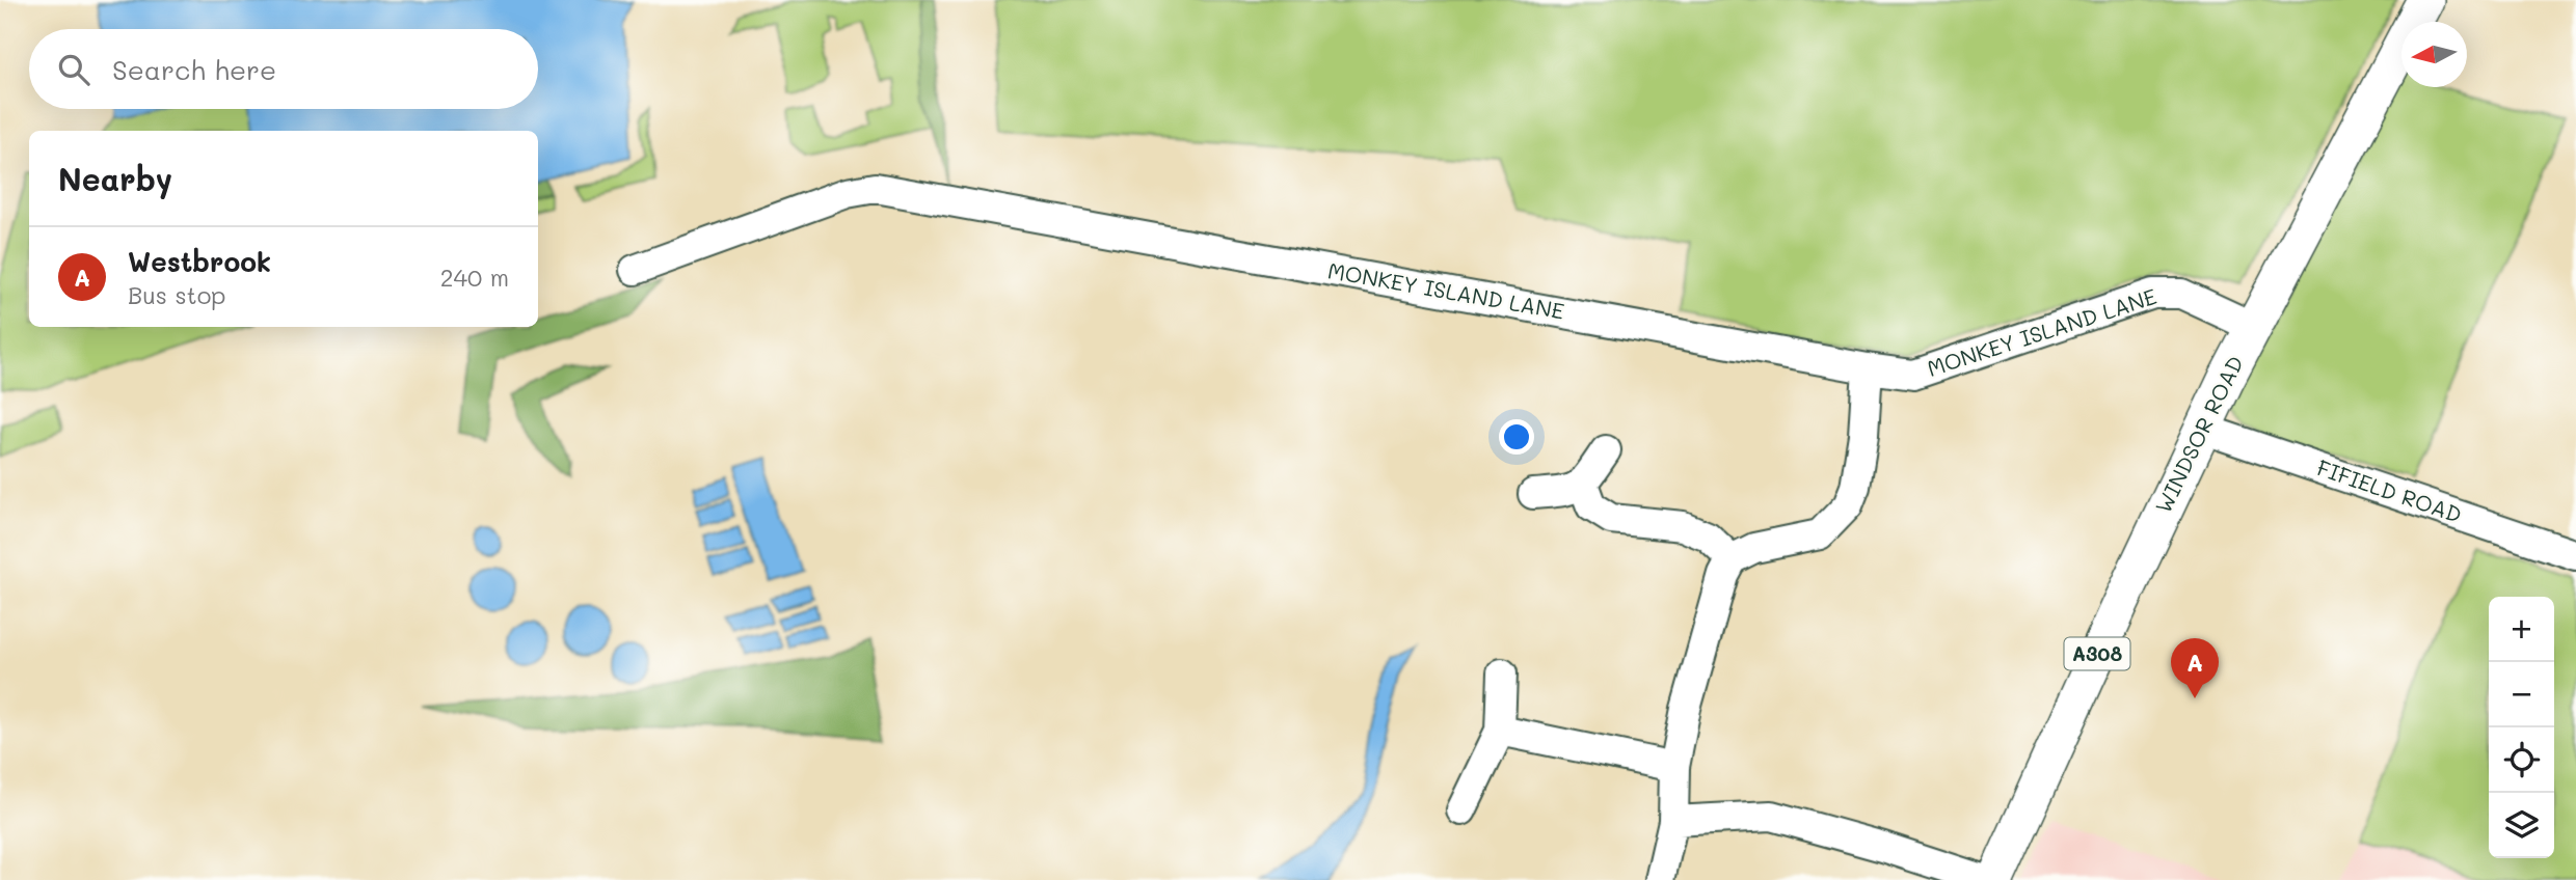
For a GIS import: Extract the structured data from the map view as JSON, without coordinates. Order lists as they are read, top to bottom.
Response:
{
  "streets": {
    "main road": ["WINDSOR ROAD", "A308"],
    "street": ["MONKEY ISLAND LANE", "FIFIELD ROAD"]
  },
  "crossings": [
    ["MONKEY ISLAND LANE", "WINDSOR ROAD"],
    ["WINDSOR ROAD", "FIFIELD ROAD"]
  ],
  "north": "left",
  "page": {
    "search": "Search here",
    "heading": "Nearby",
    "list": [
      {
        "mark": "A",
        "name": "Westbrook",
        "note": "Bus stop",
        "value": "240 m"
      }
    ],
    "map_buttons": ["+", "−"],
    "pins": "A"
  }
}
